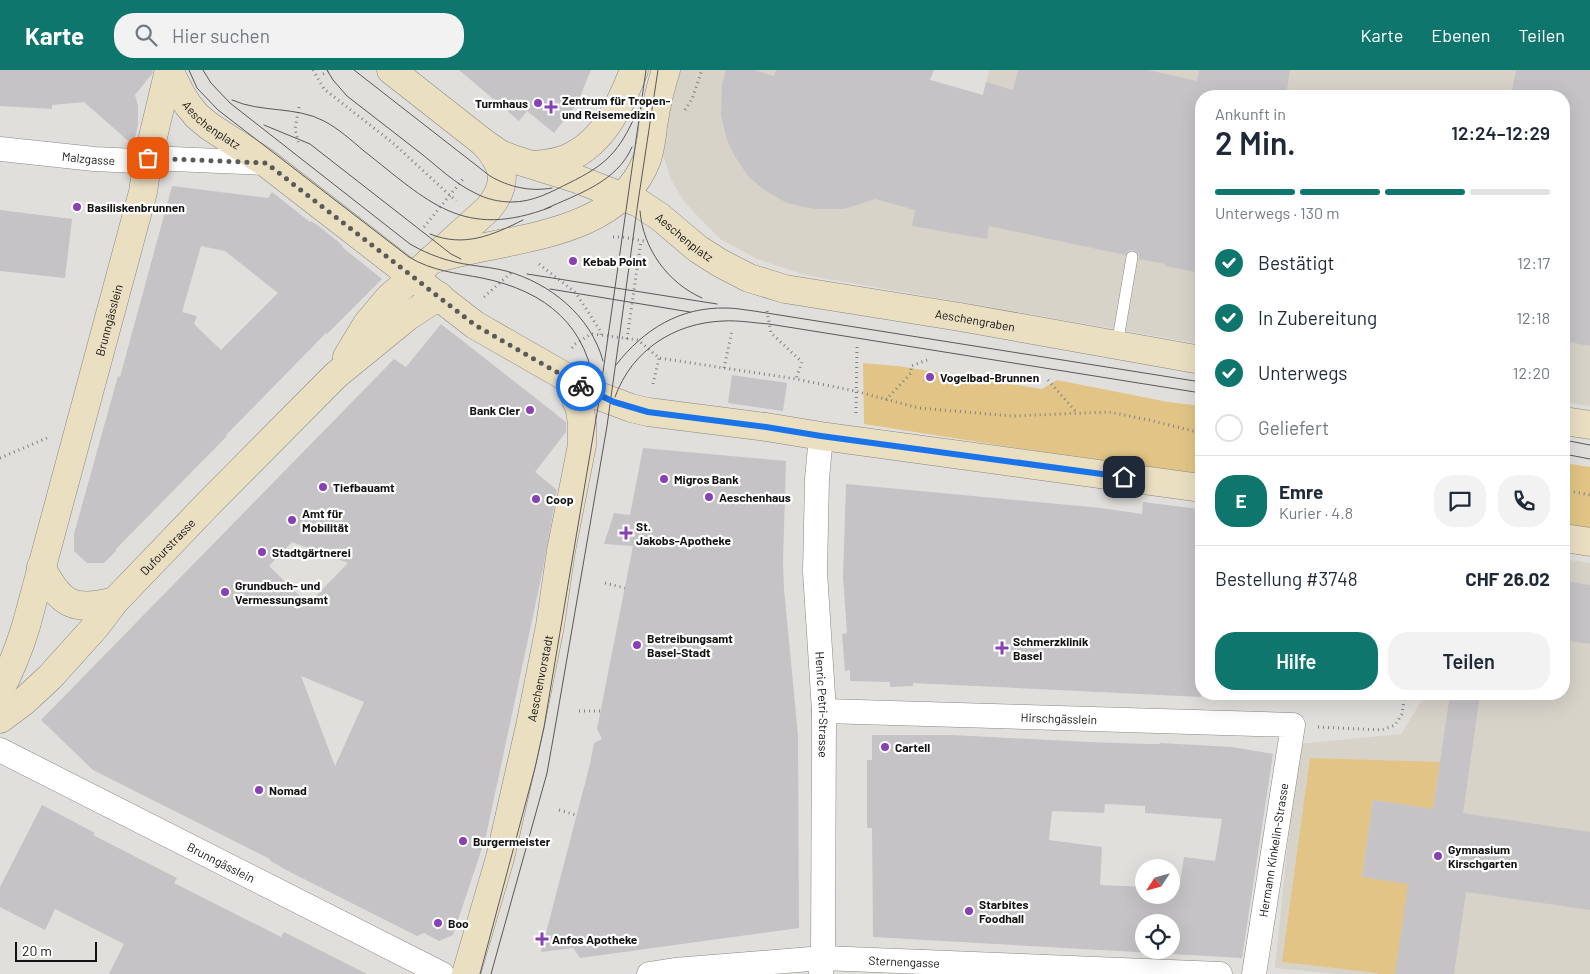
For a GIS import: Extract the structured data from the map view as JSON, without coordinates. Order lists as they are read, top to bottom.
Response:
{
  "streets": {
    "main road": [
      "Aeschenplatz",
      "Brunngässlein",
      "Aeschengraben",
      "Dufourstrasse",
      "Aeschenvorstadt"
    ],
    "street": [
      "Malzgasse",
      "Henric Petri-Strasse",
      "Hirschgässlein",
      "Hermann Kinkelin-Strasse",
      "Sternengasse"
    ]
  },
  "crossings": [
    ["Aeschenplatz", "Malzgasse"],
    ["Aeschenplatz", "Brunngässlein"],
    ["Aeschenplatz", "Aeschengraben"],
    ["Aeschenplatz", "Dufourstrasse"],
    ["Aeschenplatz", "Aeschenvorstadt"],
    ["Malzgasse", "Brunngässlein"],
    ["Henric Petri-Strasse", "Hirschgässlein"],
    ["Henric Petri-Strasse", "Sternengasse"],
    ["Hirschgässlein", "Hermann Kinkelin-Strasse"]
  ],
  "places": {
    "other": [
      "Turmhaus",
      "Basiliskenbrunnen",
      "Kebab Point",
      "Vogelbad-Brunnen",
      "Bank Cler",
      "Migros Bank",
      "Tiefbauamt",
      "Aeschenhaus",
      "Coop",
      "Amt für Mobilität",
      "Stadtgärtnerei",
      "Grundbuch- und Vermessungsamt",
      "Betreibungsamt Basel-Stadt",
      "Cartell",
      "Nomad",
      "Burgermeister",
      "Gymnasium Kirschgarten",
      "Starbites Foodhall",
      "Boo"
    ],
    "health": [
      "Zentrum für Tropen- und Reisemedizin",
      "St. Jakobs-Apotheke",
      "Schmerzklinik Basel",
      "Anfos Apotheke"
    ]
  },
  "scale_bar": "20 m",
  "north": "bottom left",
  "page": {
    "header": "Karte",
    "search": "Hier suchen",
    "nav": ["Karte", "Ebenen", "Teilen"],
    "heading": ["2 Min.", "Ankunft in", "12:24–12:29"],
    "panel": [
      "Emre",
      "Kurier · 4.8",
      "Bestellung #3748",
      "CHF 26.02"
    ],
    "bar": "Unterwegs · 130 m",
    "list": [
      ["Bestätigt", "12:17"],
      ["In Zubereitung", "12:18"],
      ["Unterwegs", "12:20"],
      "Geliefert"
    ],
    "round": "E",
    "buttons": ["Hilfe", "Teilen"],
    "scale": "20 m"
  }
}
